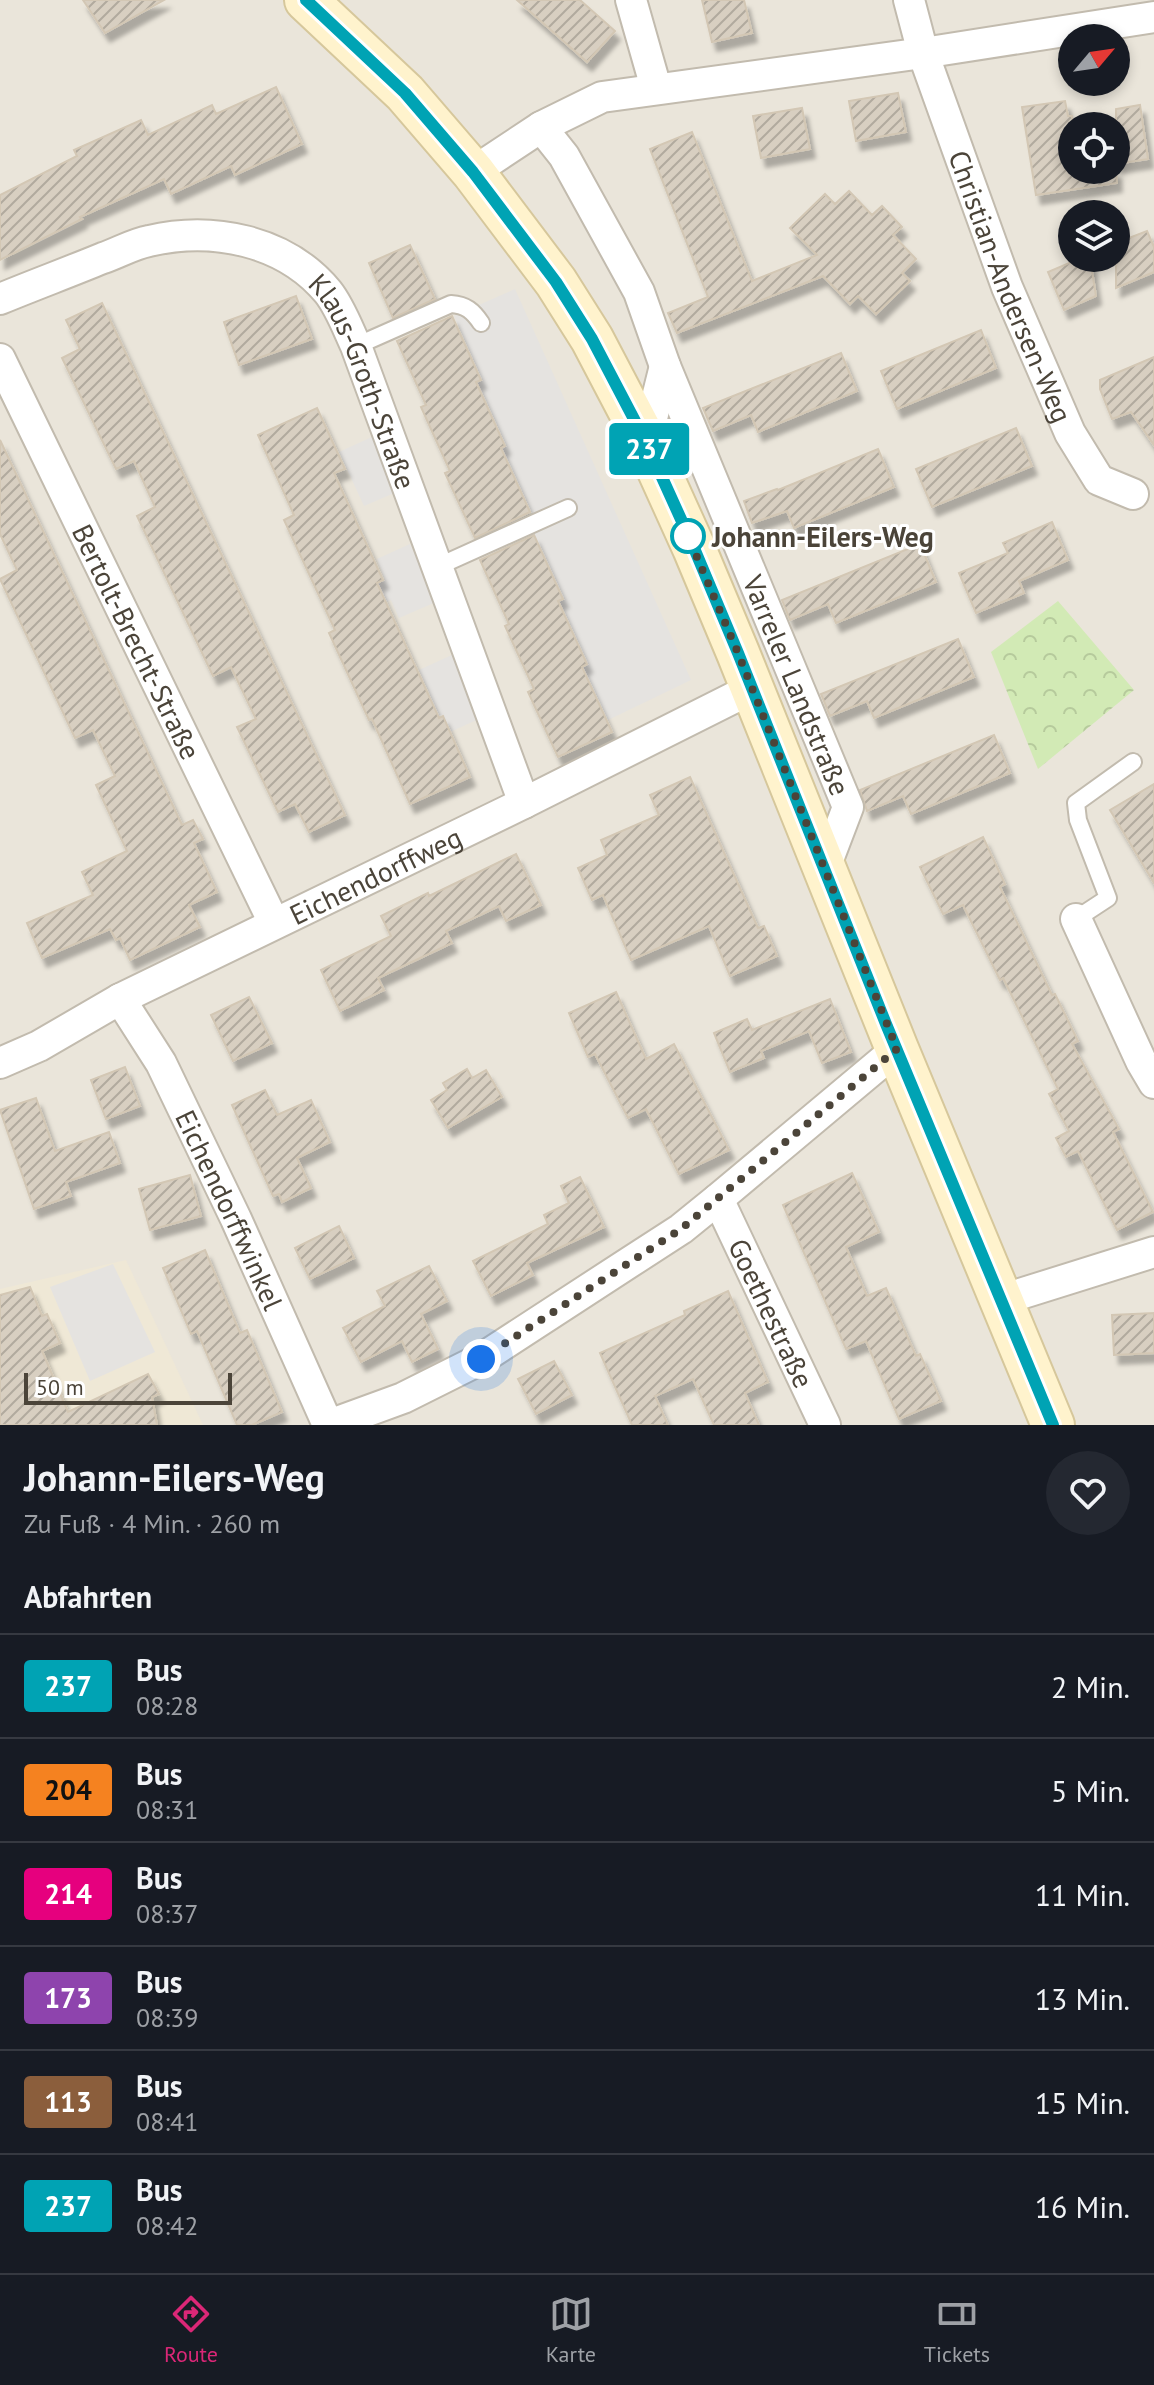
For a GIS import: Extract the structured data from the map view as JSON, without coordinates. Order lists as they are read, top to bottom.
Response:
{
  "streets": {
    "main road": ["Varreler Landstraße"],
    "street": [
      "Christian-Andersen-Weg",
      "Klaus-Groth-Straße",
      "Bertolt-Brecht-Straße",
      "Eichendorffweg",
      "Eichendorffwinkel",
      "Goethestraße"
    ]
  },
  "crossings": [
    ["Klaus-Groth-Straße", "Eichendorffweg"],
    ["Bertolt-Brecht-Straße", "Eichendorffweg"],
    ["Varreler Landstraße", "Eichendorffweg"],
    ["Varreler Landstraße", "Eichendorffwinkel"],
    ["Eichendorffweg", "Eichendorffwinkel"],
    ["Eichendorffwinkel", "Goethestraße"]
  ],
  "places": ["Johann-Eilers-Weg"],
  "lines": ["bus line 237"],
  "scale_bar": "50 m",
  "north": "top right",
  "page": {
    "on_map": "237",
    "scale": "50 m",
    "heading": [
      ["Johann-Eilers-Weg", "Zu Fuß · 4 Min. · 260 m"],
      "Abfahrten"
    ],
    "list": [
      {
        "mark": "237",
        "name": "Bus",
        "note": "08:28",
        "value": "2 Min."
      },
      {
        "mark": "204",
        "name": "Bus",
        "note": "08:31",
        "value": "5 Min."
      },
      {
        "mark": "214",
        "name": "Bus",
        "note": "08:37",
        "value": "11 Min."
      },
      {
        "mark": "173",
        "name": "Bus",
        "note": "08:39",
        "value": "13 Min."
      },
      {
        "mark": "113",
        "name": "Bus",
        "note": "08:41",
        "value": "15 Min."
      },
      {
        "mark": "237",
        "name": "Bus",
        "note": "08:42",
        "value": "16 Min."
      }
    ],
    "tabs": ["Route", "Karte", "Tickets"]
  }
}
